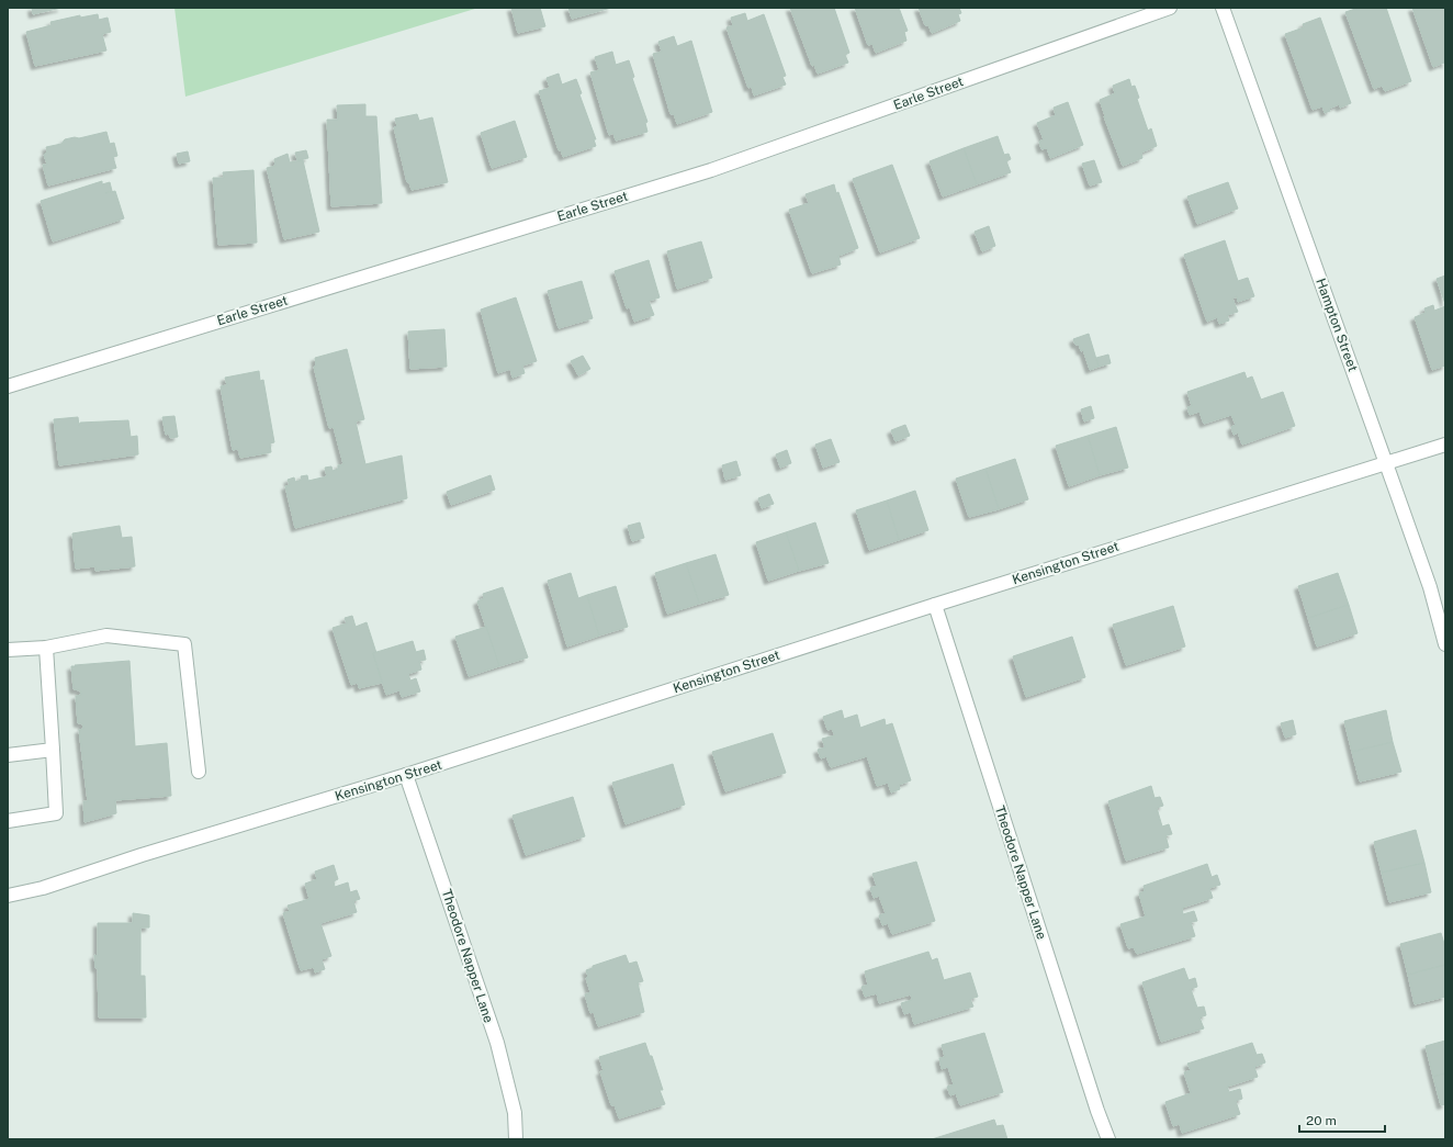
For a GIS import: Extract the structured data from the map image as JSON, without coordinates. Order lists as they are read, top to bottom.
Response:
{
  "streets": {
    "street": [
      "Earle Street",
      "Hampton Street",
      "Kensington Street",
      "Theodore Napper Lane"
    ]
  },
  "crossings": [
    ["Hampton Street", "Kensington Street"],
    ["Kensington Street", "Theodore Napper Lane"]
  ],
  "scale_bar": "20 m"
}
